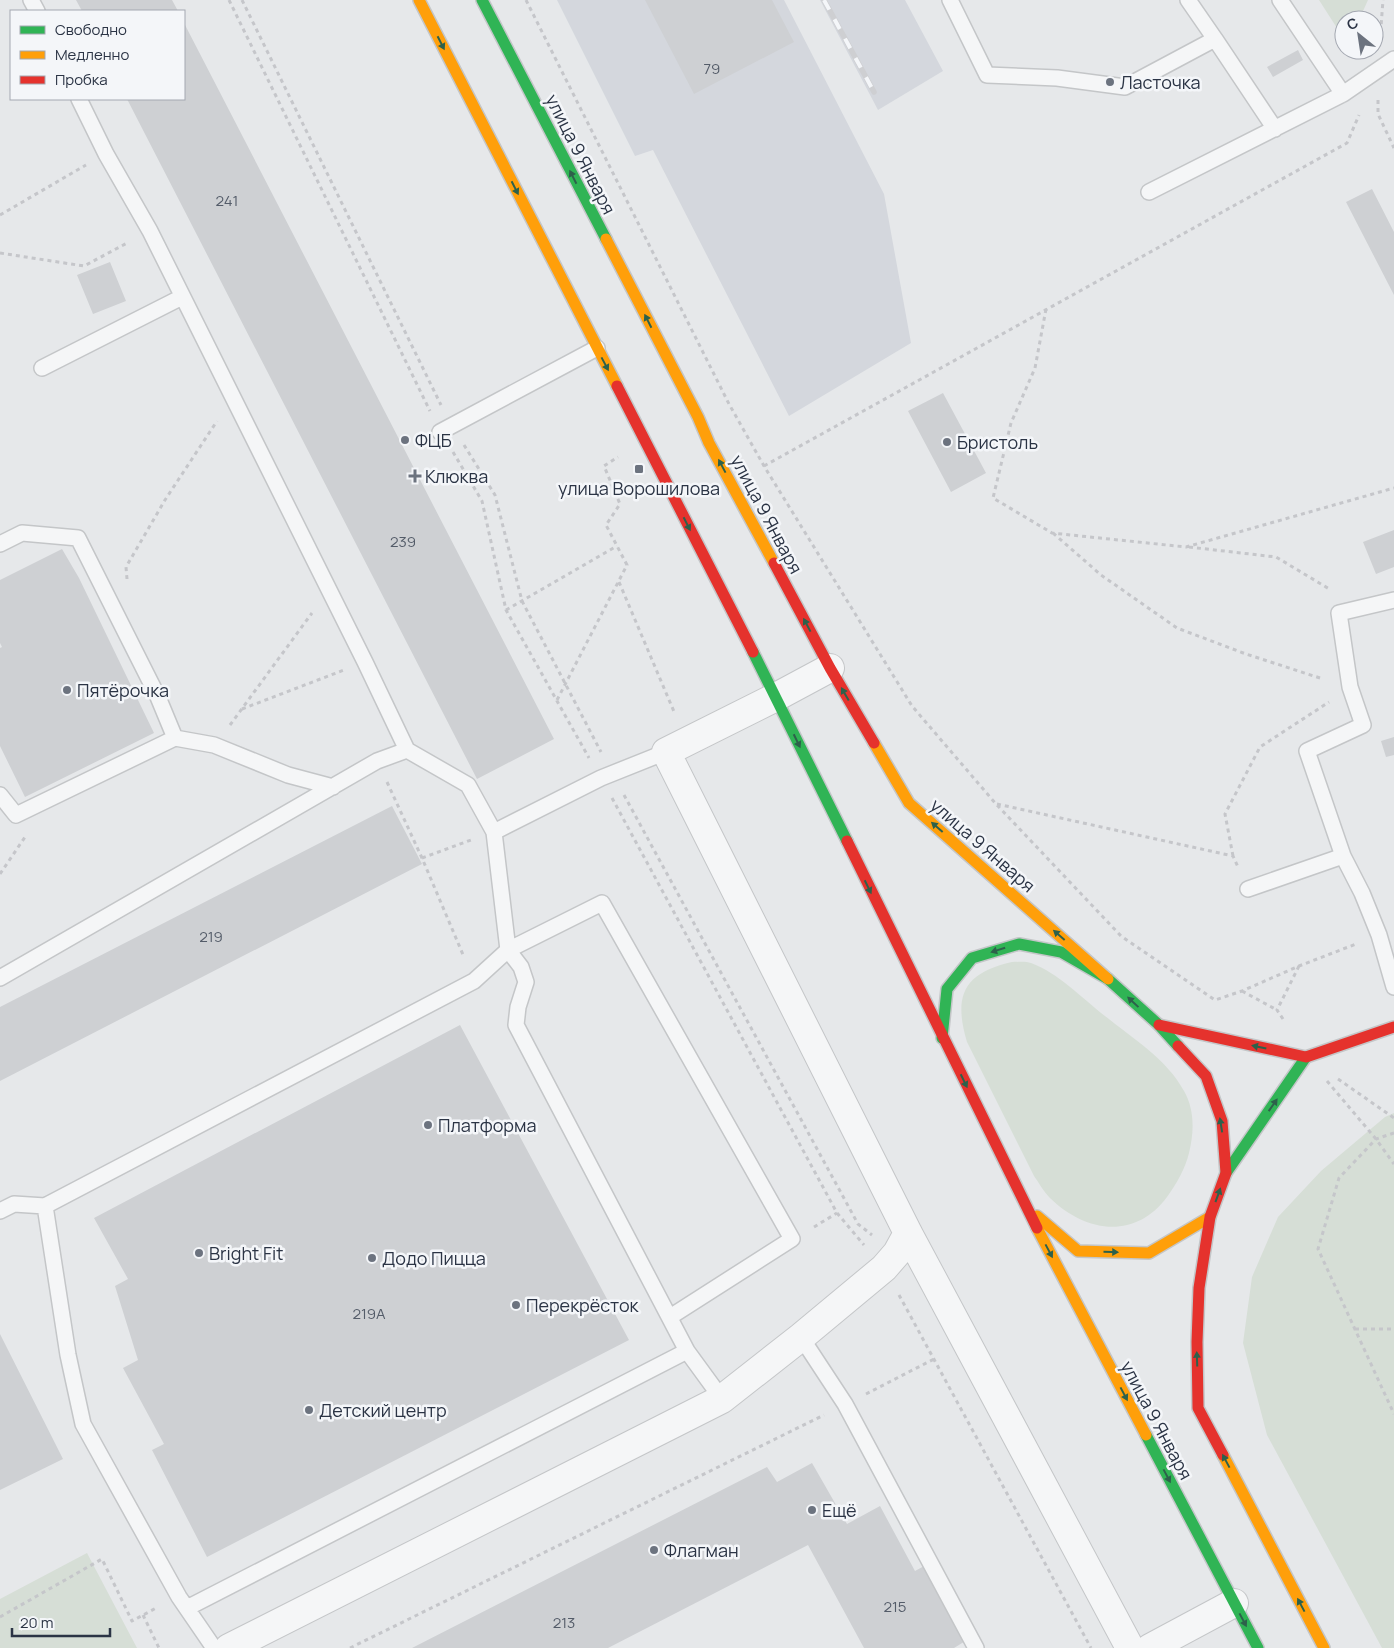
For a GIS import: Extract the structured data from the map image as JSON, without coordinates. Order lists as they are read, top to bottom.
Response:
{
  "streets": {
    "main road": ["улица 9 Января"]
  },
  "places": {
    "other": [
      "Ласточка",
      "ФЦБ",
      "Бристоль",
      "Пятёрочка",
      "Платформа",
      "Bright Fit",
      "Додо Пицца",
      "Перекрёсток",
      "Детский центр",
      "Ещё",
      "Флагман"
    ],
    "transit": ["улица Ворошилова"],
    "health": ["Клюква"]
  },
  "house_numbers": [
    "79",
    "241",
    "239",
    "219",
    "219А",
    "215",
    "213"
  ],
  "legend": ["Свободно", "Медленно", "Пробка"],
  "scale_bar": "20 m",
  "north": "top left"
}
